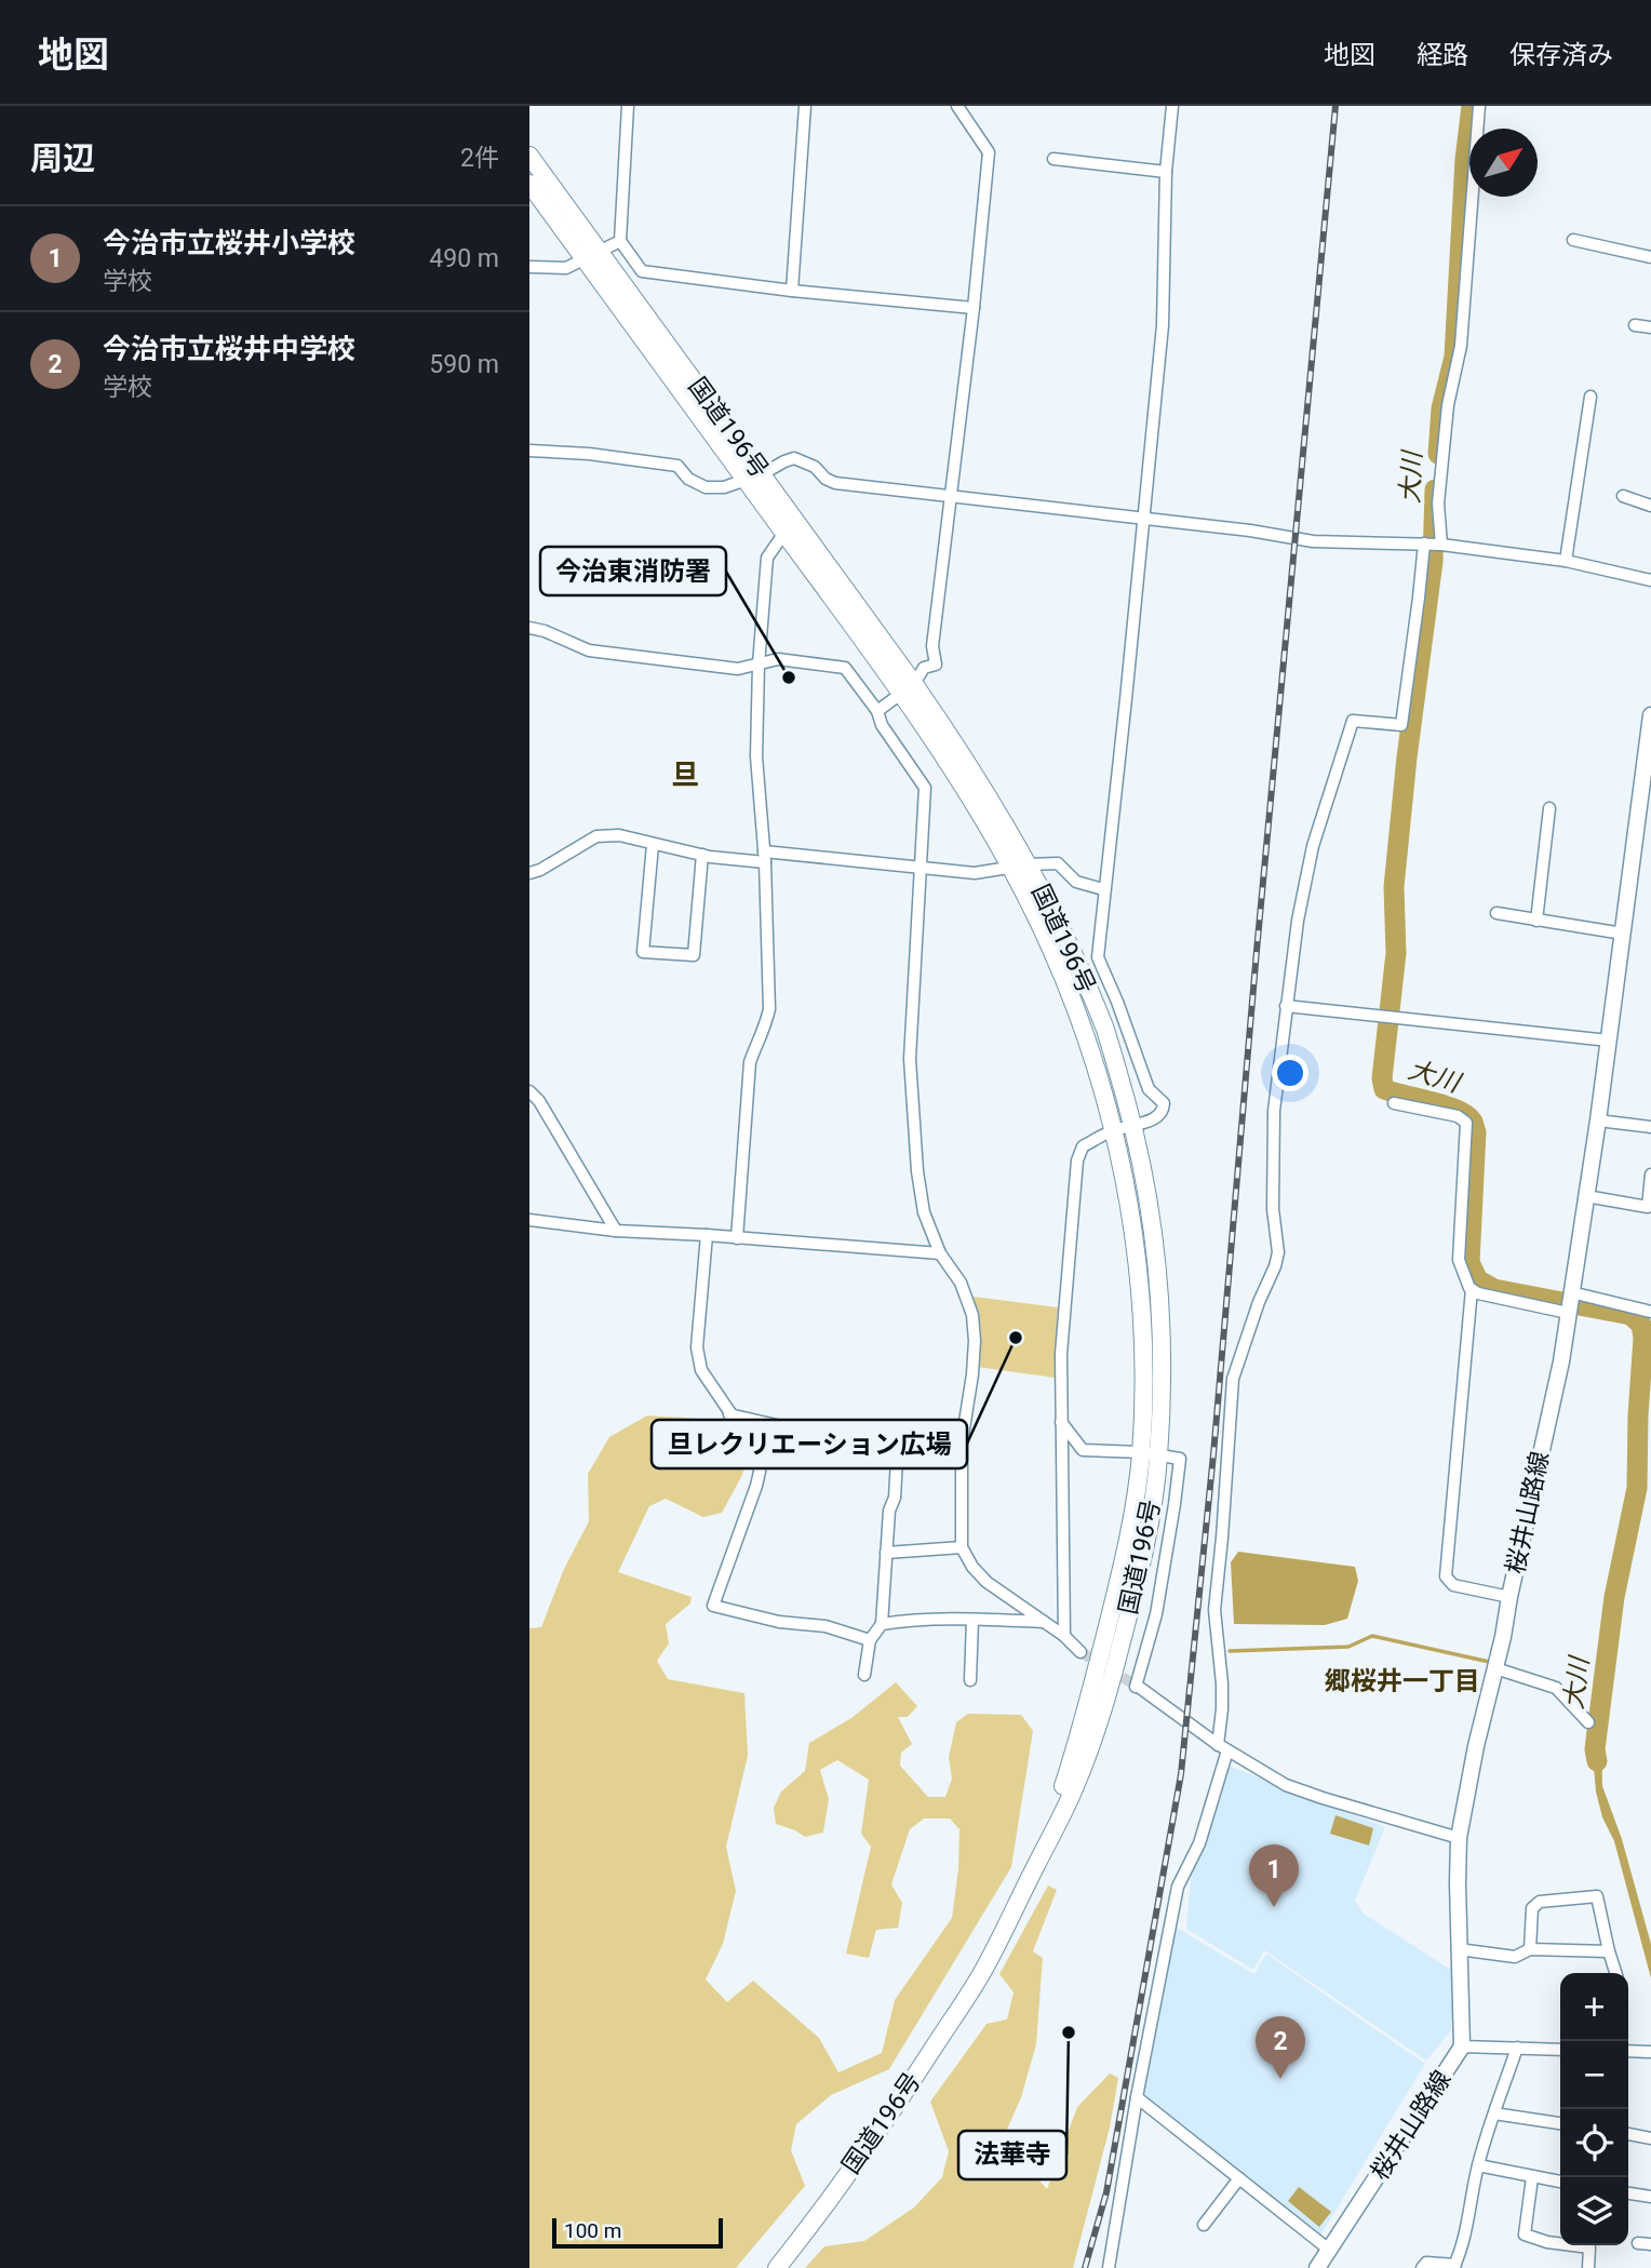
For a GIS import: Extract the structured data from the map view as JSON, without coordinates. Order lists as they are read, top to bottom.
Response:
{
  "streets": {
    "highway": ["国道196号"],
    "main road": ["桜井山路線"]
  },
  "districts": ["旦", "郷桜井一丁目"],
  "water": ["大川"],
  "places": ["今治東消防署", "旦レクリエーション広場", "法華寺"],
  "scale_bar": "100 m",
  "north": "top right",
  "page": {
    "header": "地図",
    "nav": ["地図", "経路", "保存済み"],
    "heading": ["周辺", "2件"],
    "list": [
      {
        "mark": "1",
        "name": "今治市立桜井小学校",
        "note": "学校",
        "value": "490 m"
      },
      {
        "mark": "2",
        "name": "今治市立桜井中学校",
        "note": "学校",
        "value": "590 m"
      }
    ],
    "pins": ["1", "2"],
    "map_buttons": ["+", "−"],
    "scale": "100 m"
  }
}
